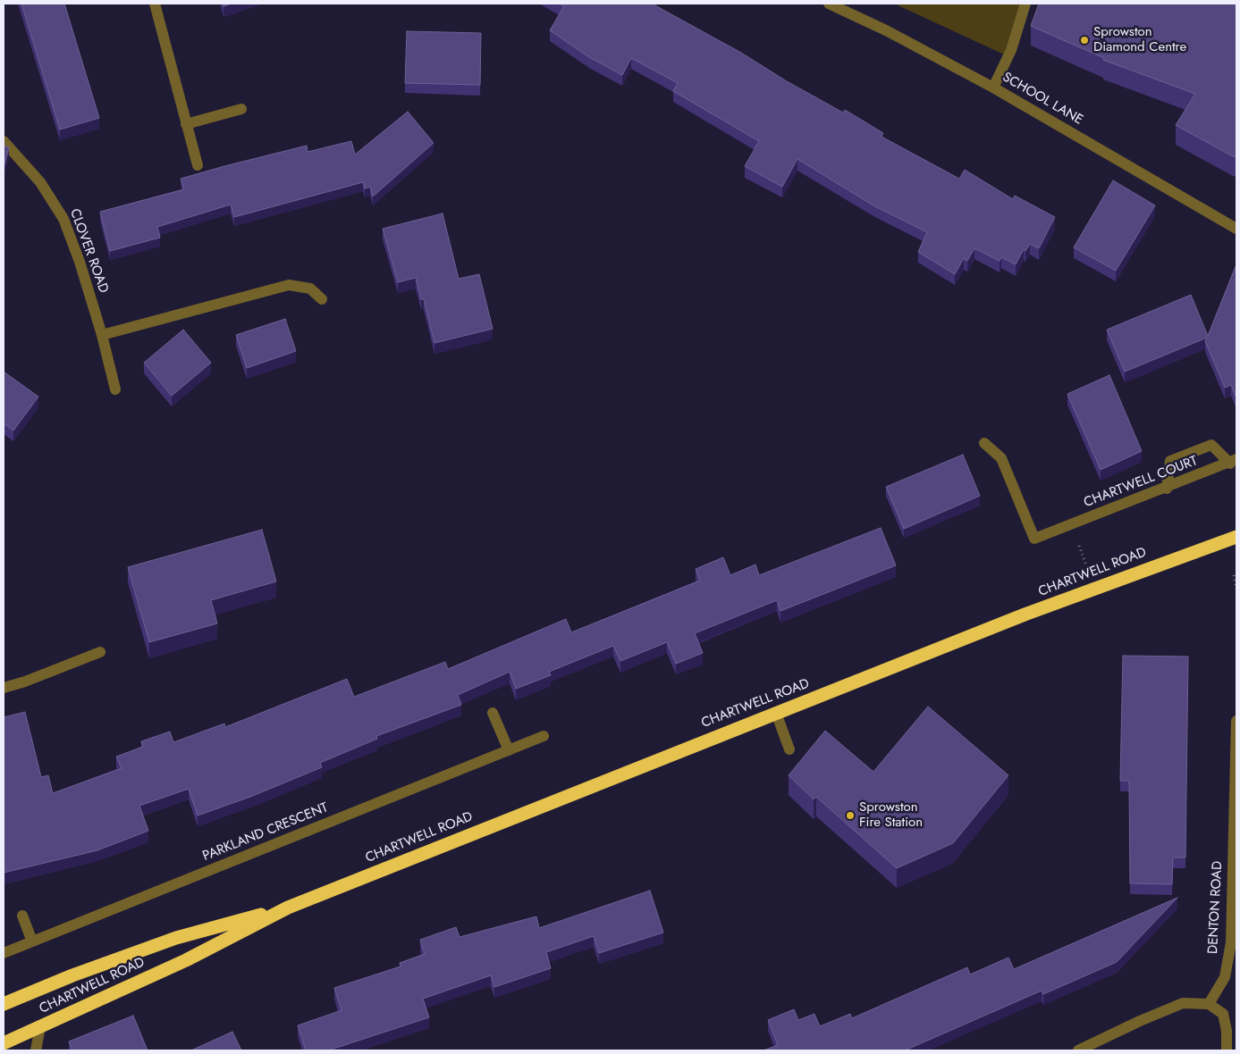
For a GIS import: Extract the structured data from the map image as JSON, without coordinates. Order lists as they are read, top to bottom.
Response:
{
  "streets": {
    "highway": ["CHARTWELL ROAD"],
    "street": [
      "SCHOOL LANE",
      "CLOVER ROAD",
      "CHARTWELL COURT",
      "PARKLAND CRESCENT",
      "DENTON ROAD"
    ]
  },
  "places": ["Sprowston Diamond Centre", "Sprowston Fire Station"]
}
